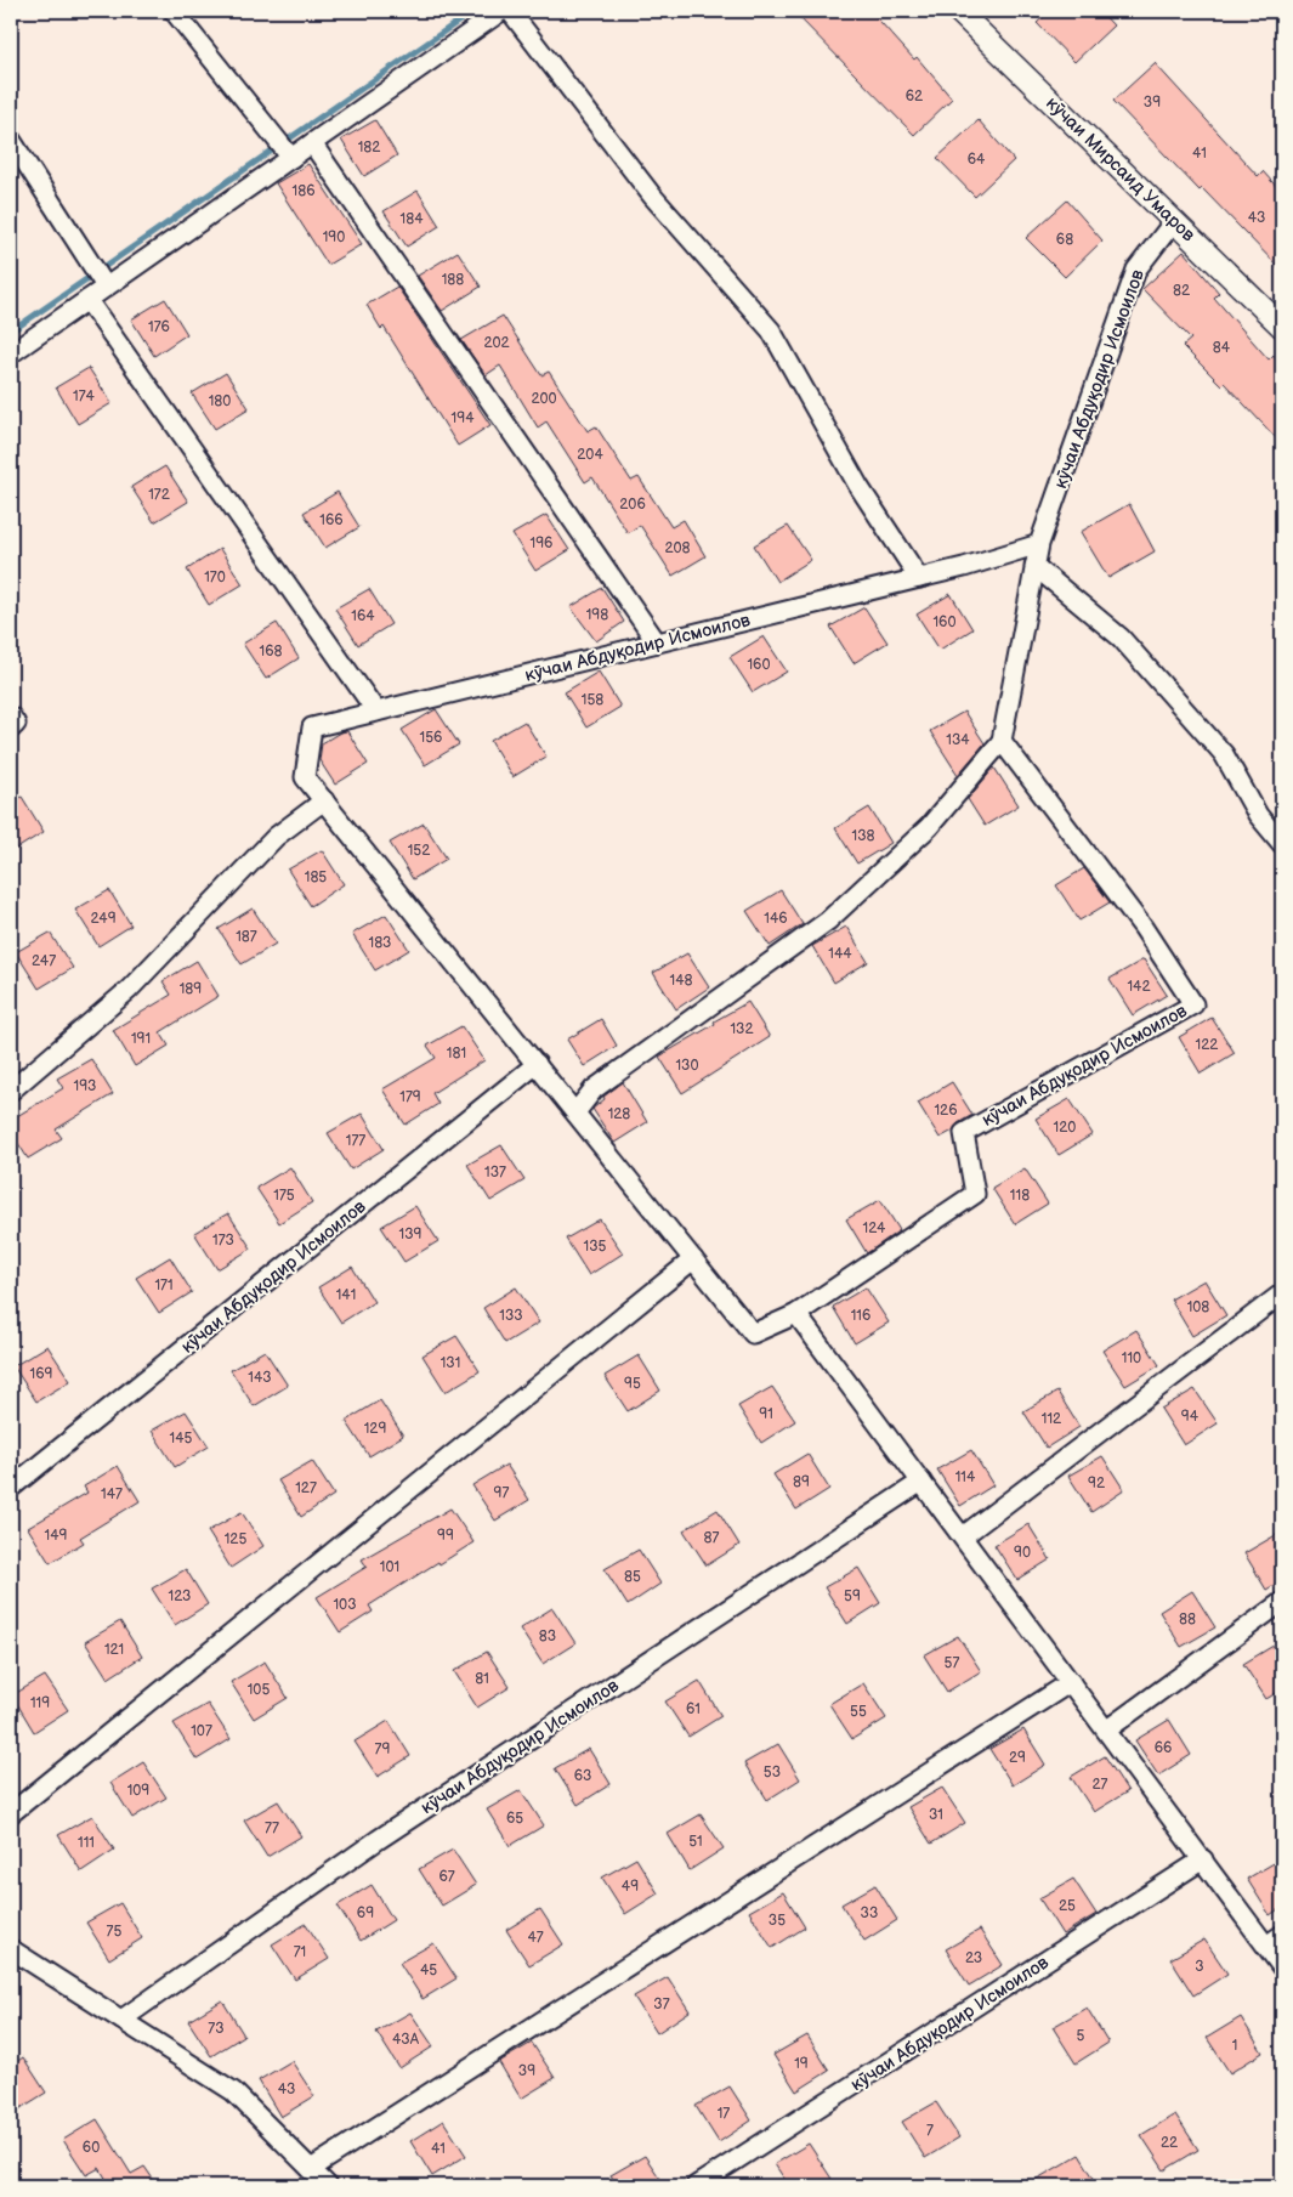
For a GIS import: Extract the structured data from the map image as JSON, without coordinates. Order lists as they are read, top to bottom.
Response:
{
  "streets": {
    "street": ["кӯчаи Мирсаид Умаров", "кӯчаи Абдуқодир Исмоилов"]
  },
  "crossings": [
    ["кӯчаи Мирсаид Умаров", "кӯчаи Абдуқодир Исмоилов"]
  ],
  "house_numbers": [
    "62",
    "39",
    "182",
    "41",
    "64",
    "186",
    "43",
    "184",
    "190",
    "68",
    "188",
    "82",
    "176",
    "202",
    "84",
    "174",
    "200",
    "180",
    "194",
    "204",
    "172",
    "206",
    "166",
    "196",
    "208",
    "170",
    "198",
    "164",
    "160",
    "168",
    "160",
    "158",
    "156",
    "134",
    "138",
    "152",
    "185",
    "249",
    "146",
    "187",
    "183",
    "144",
    "247",
    "148",
    "142",
    "189",
    "132",
    "191",
    "122",
    "181",
    "130",
    "193",
    "179",
    "126",
    "128",
    "120",
    "177",
    "137",
    "175",
    "118",
    "124",
    "139",
    "173",
    "135",
    "171",
    "141",
    "108",
    "133",
    "116",
    "110",
    "131",
    "169",
    "143",
    "95",
    "91",
    "94",
    "112",
    "129",
    "145",
    "114",
    "89",
    "92",
    "127",
    "97",
    "147",
    "149",
    "99",
    "87",
    "125",
    "90",
    "101",
    "85",
    "123",
    "59",
    "103",
    "88",
    "83",
    "121",
    "57",
    "81",
    "105",
    "119",
    "61",
    "55",
    "107",
    "66",
    "79",
    "29",
    "53",
    "63",
    "27",
    "109",
    "31",
    "65",
    "77",
    "51",
    "111",
    "67",
    "49",
    "25",
    "69",
    "33",
    "35",
    "75",
    "47",
    "71",
    "23",
    "3",
    "45",
    "37",
    "73",
    "5",
    "43А",
    "1",
    "19",
    "39",
    "43",
    "17",
    "7",
    "22",
    "60",
    "41"
  ]
}
